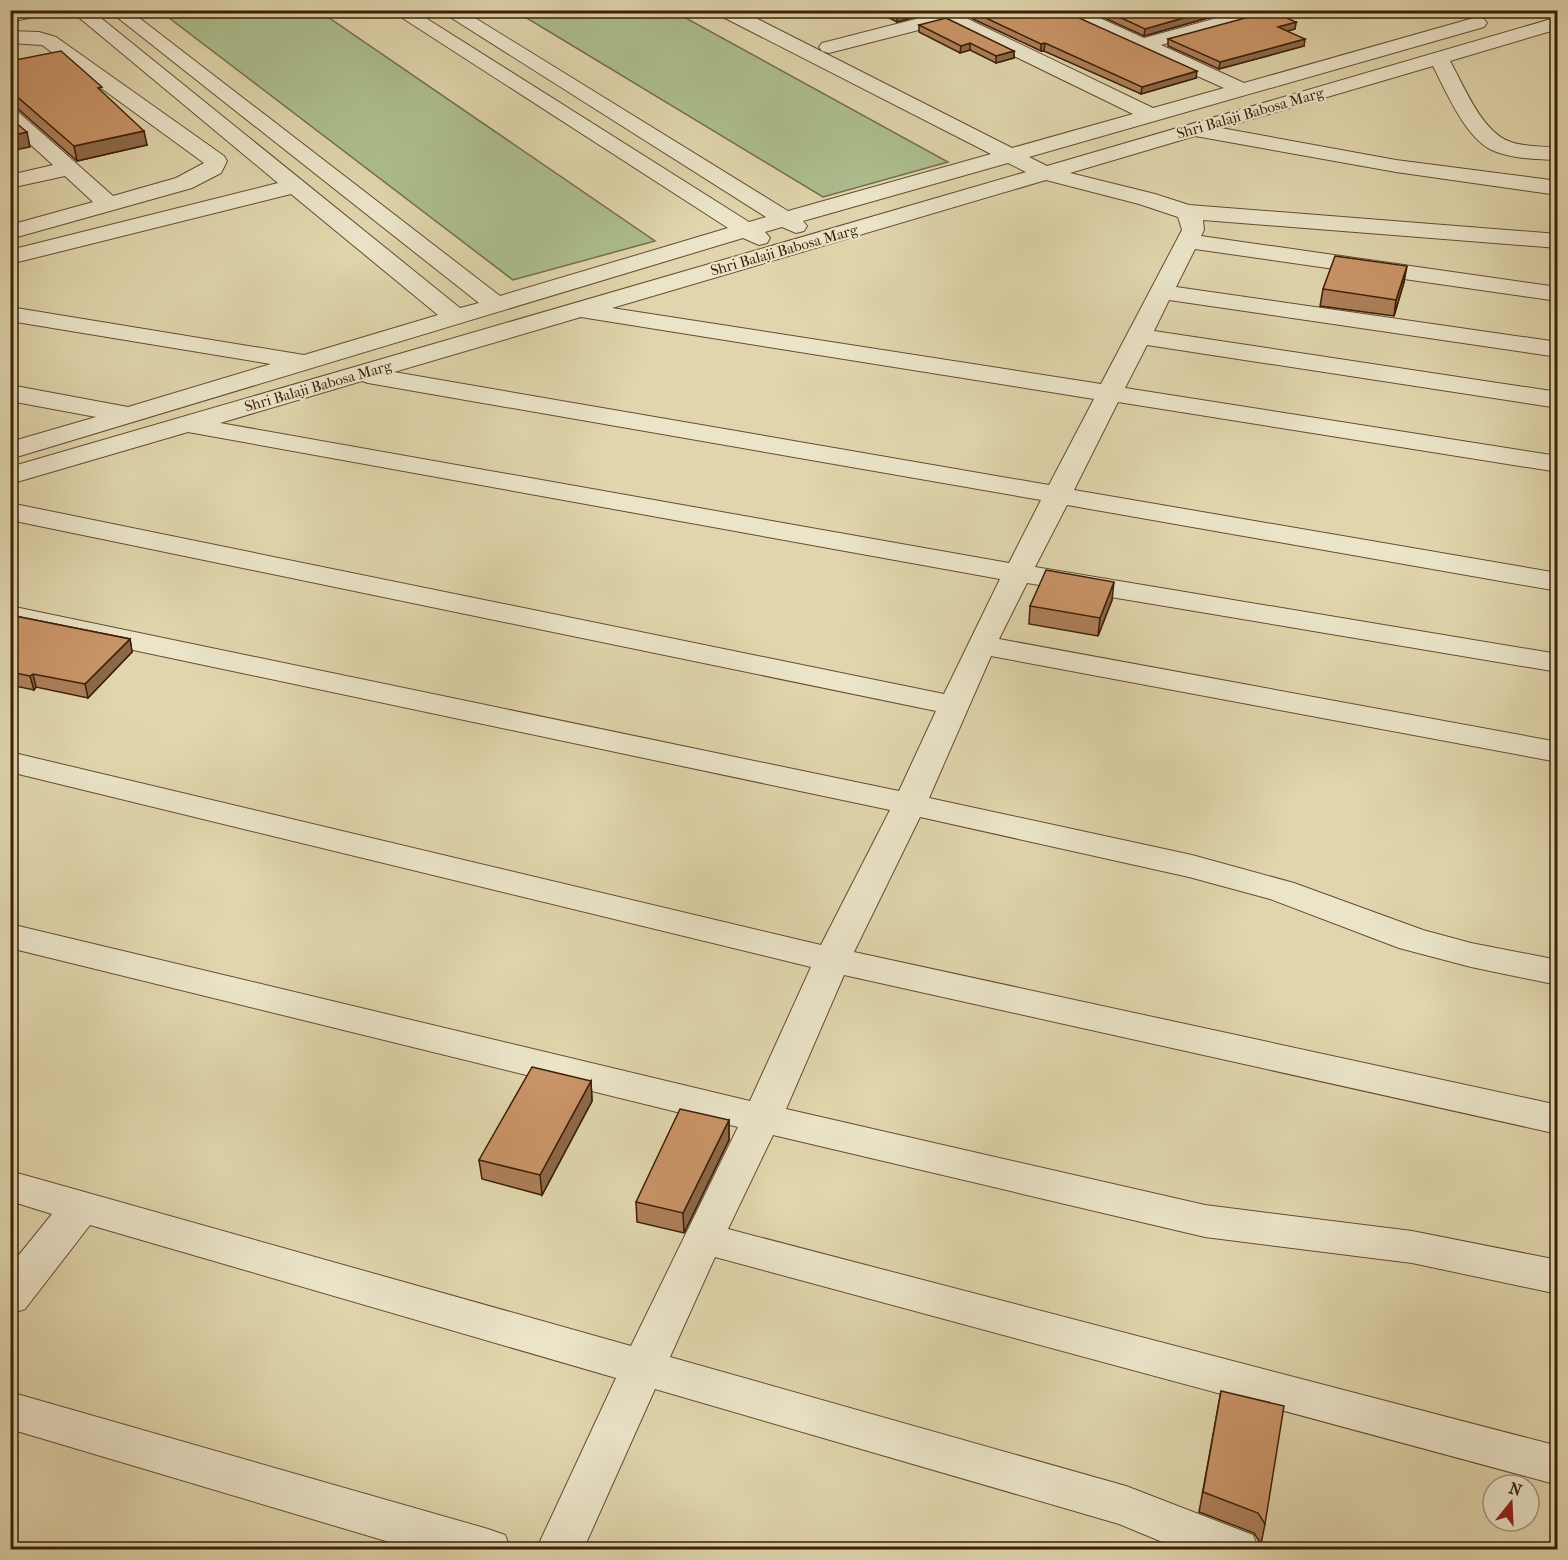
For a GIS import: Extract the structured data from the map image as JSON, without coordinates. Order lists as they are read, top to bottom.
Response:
{
  "streets": {
    "street": ["Shri Balaji Babosa Marg"]
  },
  "north": "top"
}
